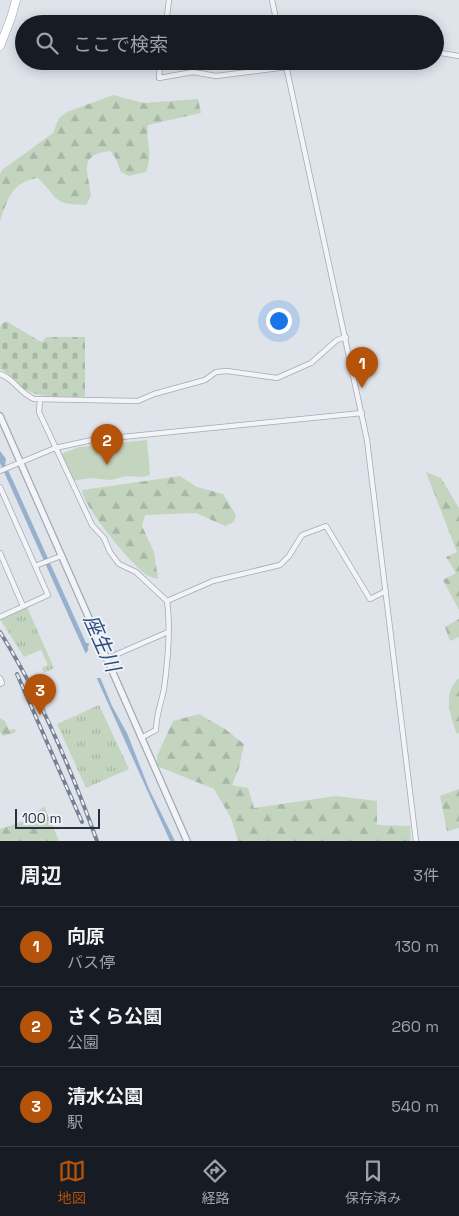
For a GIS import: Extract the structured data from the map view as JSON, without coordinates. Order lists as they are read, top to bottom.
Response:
{
  "water": ["座生川"],
  "scale_bar": "100 m",
  "page": {
    "search": "ここで検索",
    "pins": ["1", "2", "3"],
    "scale": "100 m",
    "heading": ["周辺", "3件"],
    "list": [
      {
        "mark": "1",
        "name": "向原",
        "note": "バス停",
        "value": "130 m"
      },
      {
        "mark": "2",
        "name": "さくら公園",
        "note": "公園",
        "value": "260 m"
      },
      {
        "mark": "3",
        "name": "清水公園",
        "note": "駅",
        "value": "540 m"
      }
    ],
    "nav": ["地図", "経路", "保存済み"]
  }
}
